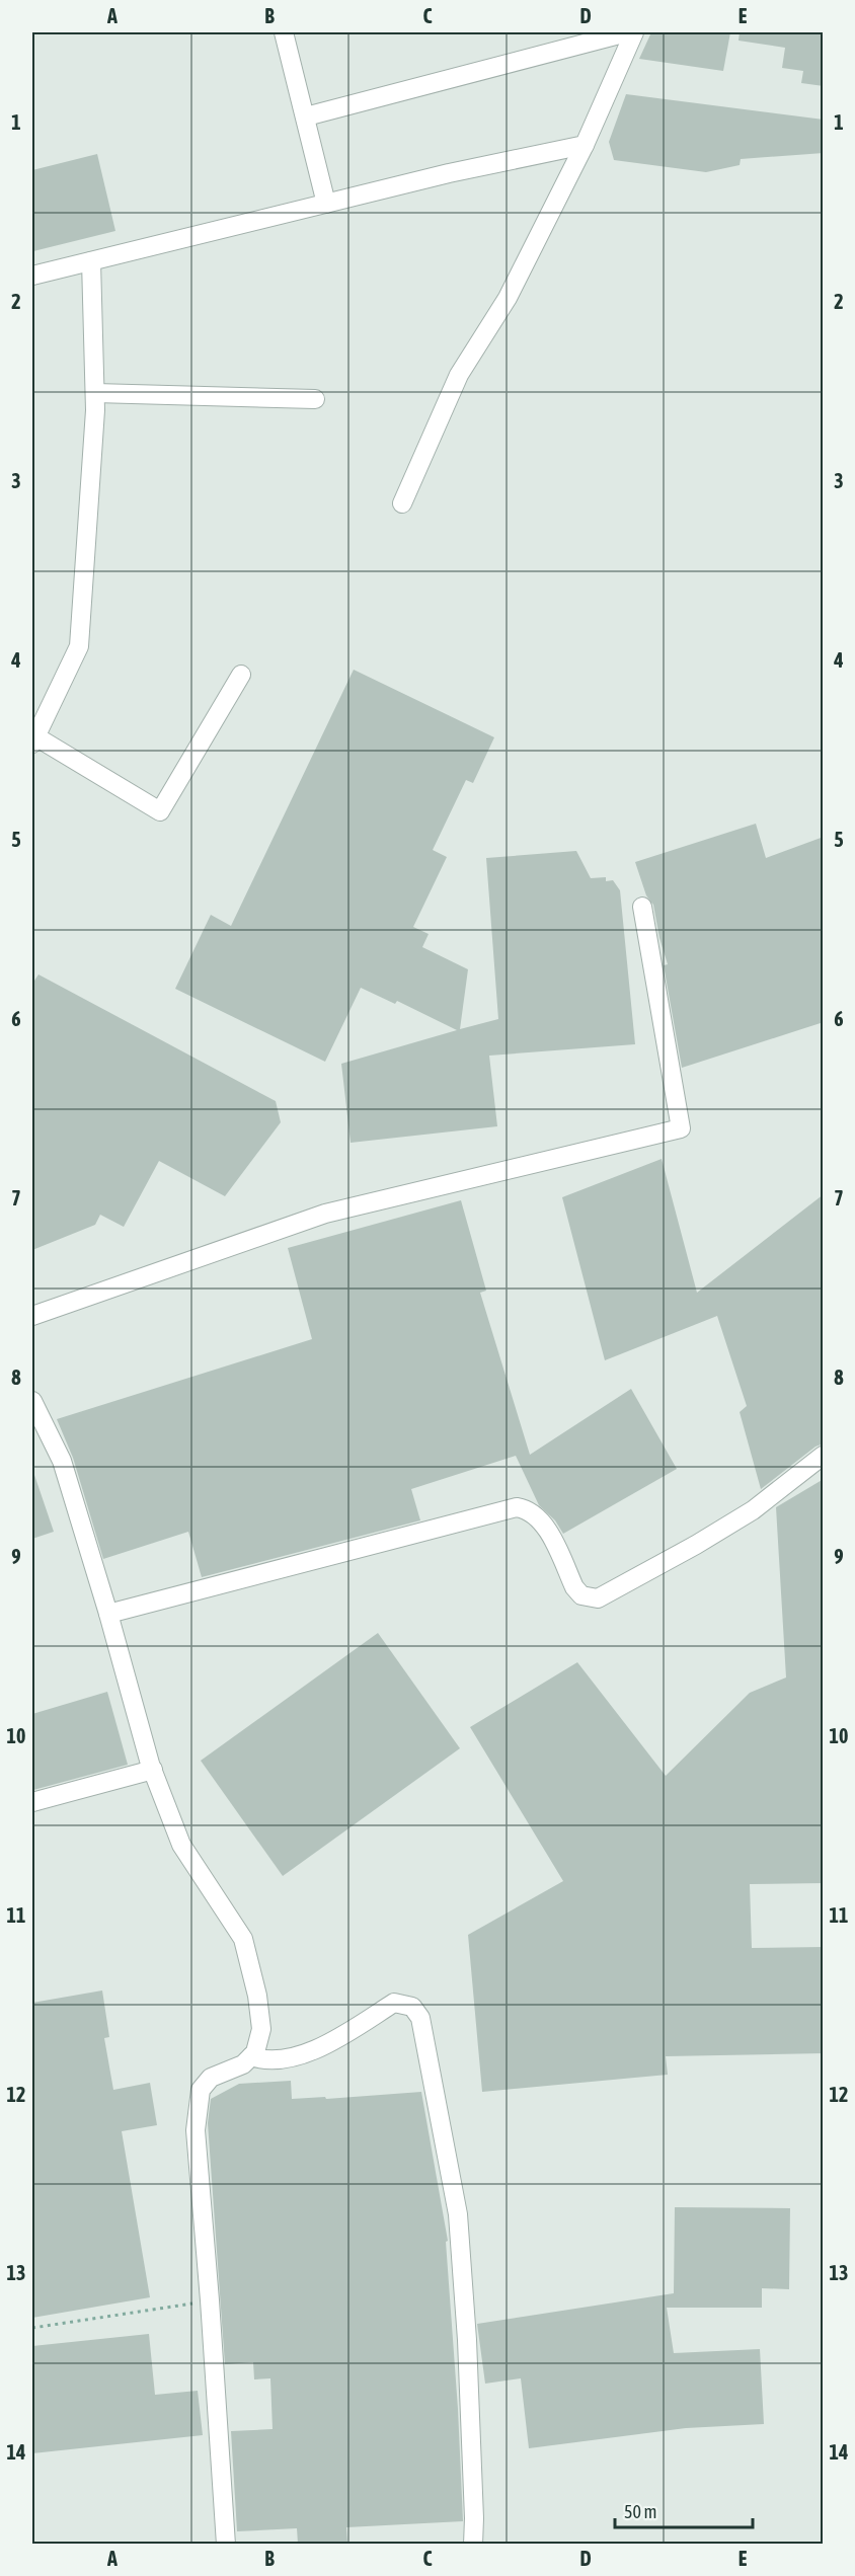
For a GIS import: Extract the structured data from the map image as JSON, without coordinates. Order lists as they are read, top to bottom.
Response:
{
  "scale_bar": "50 m",
  "grid": {
    "columns": [
      "A",
      "B",
      "C",
      "D",
      "E"
    ],
    "rows": [
      "1",
      "2",
      "3",
      "4",
      "5",
      "6",
      "7",
      "8",
      "9",
      "10",
      "11",
      "12",
      "13",
      "14"
    ]
  }
}
